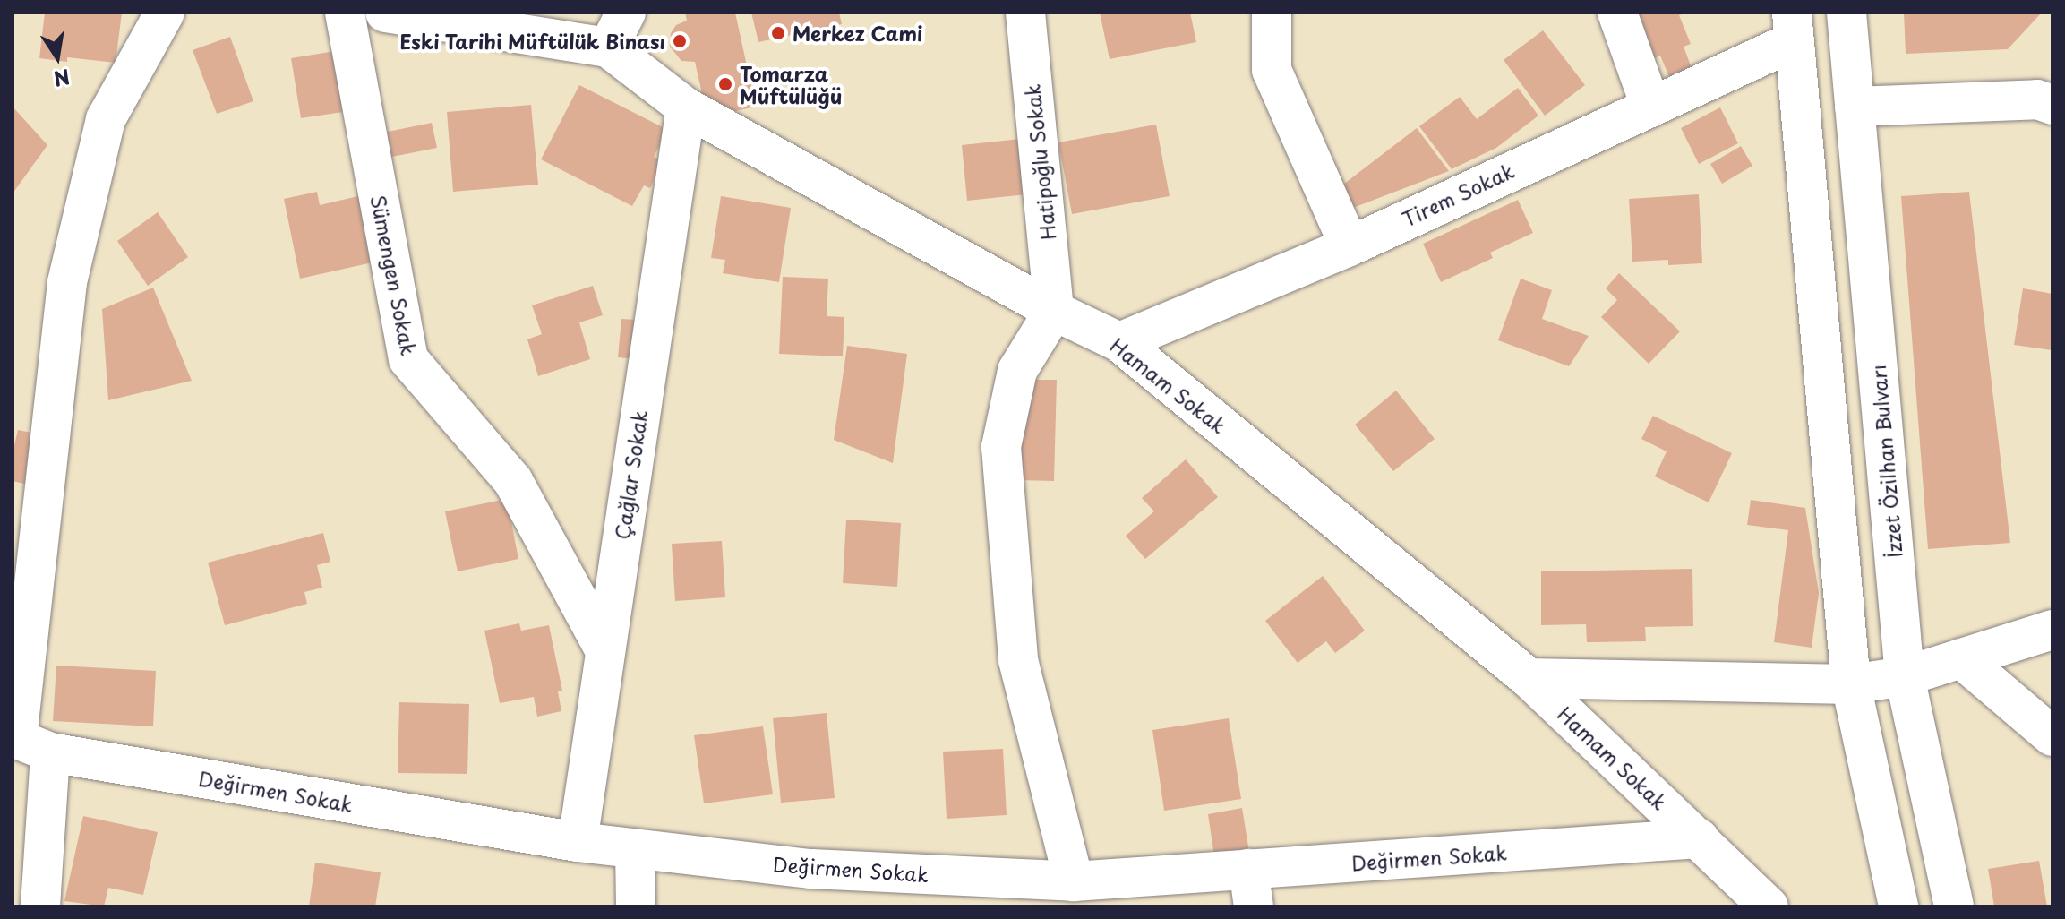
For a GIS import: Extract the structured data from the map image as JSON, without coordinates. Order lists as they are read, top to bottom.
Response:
{
  "streets": {
    "street": [
      "Hatipoğlu Sokak",
      "Tirem Sokak",
      "Sümengen Sokak",
      "Hamam Sokak",
      "İzzet Özilhan Bulvarı",
      "Çağlar Sokak",
      "Değirmen Sokak"
    ]
  },
  "crossings": [
    ["Hatipoğlu Sokak", "Hamam Sokak"],
    ["Tirem Sokak", "Hamam Sokak"],
    ["Sümengen Sokak", "Çağlar Sokak"],
    ["Hamam Sokak", "Çağlar Sokak"],
    ["Hamam Sokak", "Değirmen Sokak"],
    ["Çağlar Sokak", "Değirmen Sokak"]
  ],
  "places": ["Merkez Cami", "Eski Tarihi Müftülük Binası", "Tomarza Müftülüğü"],
  "north": "bottom"
}
